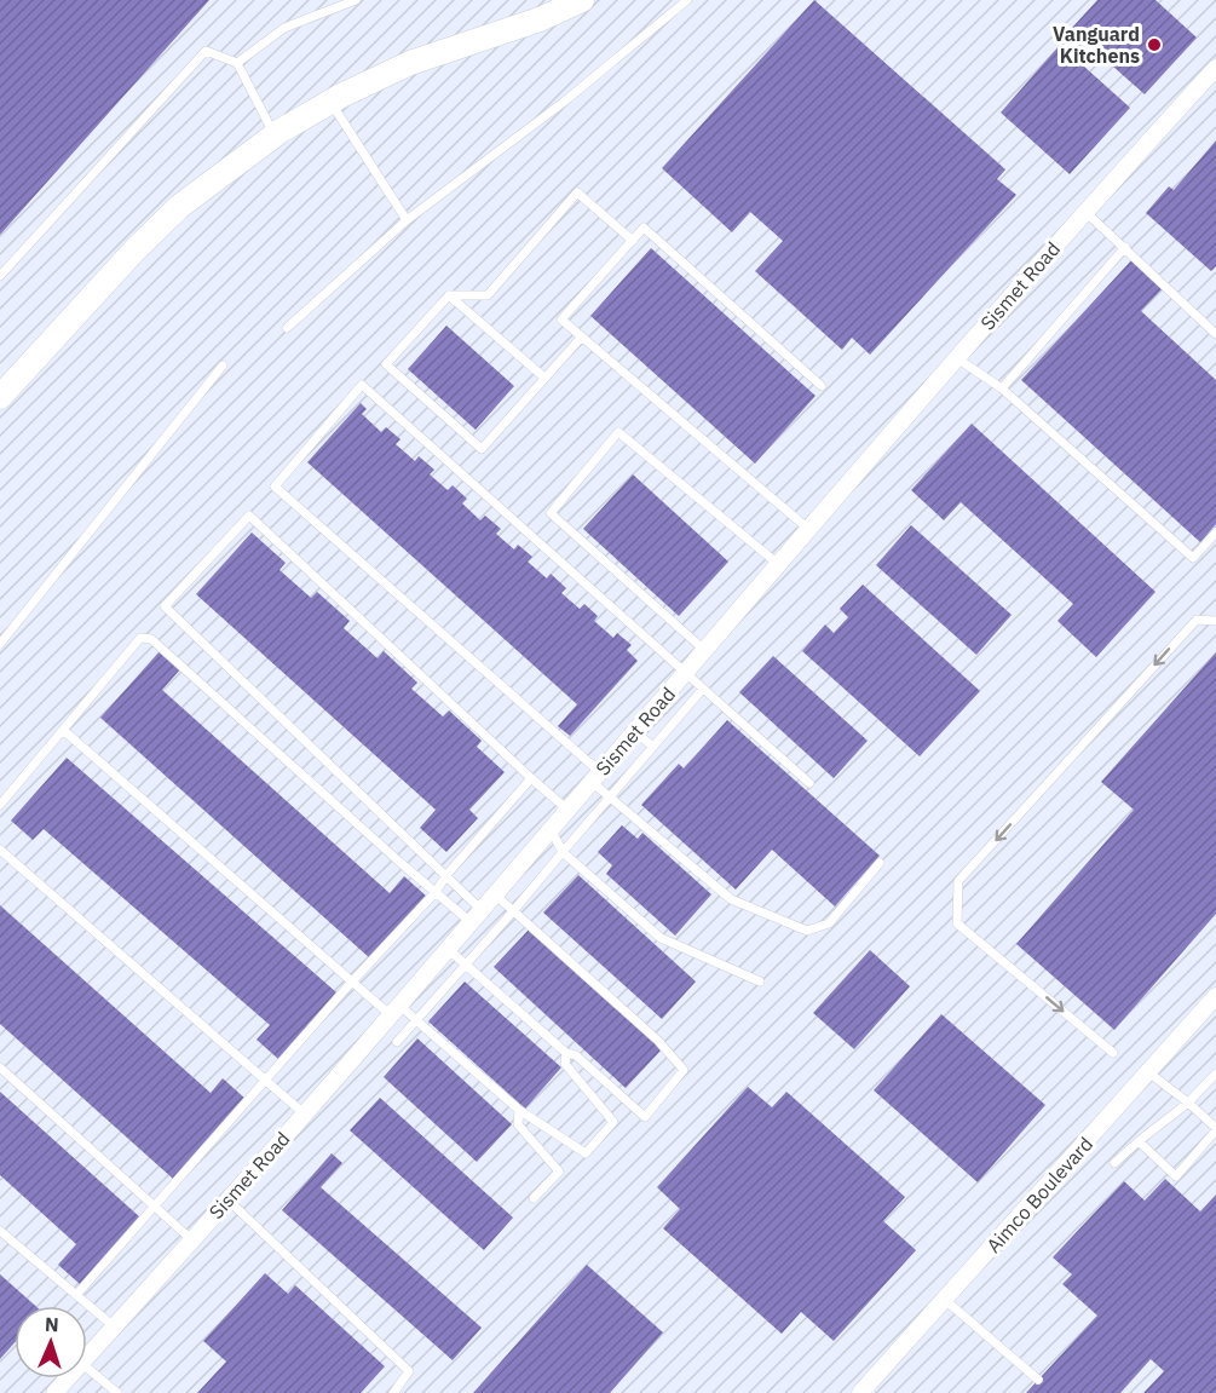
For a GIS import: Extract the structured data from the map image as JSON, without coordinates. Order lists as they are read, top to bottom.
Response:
{
  "streets": {
    "street": ["Sismet Road", "Aimco Boulevard"]
  },
  "places": ["Vanguard Kitchens"],
  "north": "top"
}
